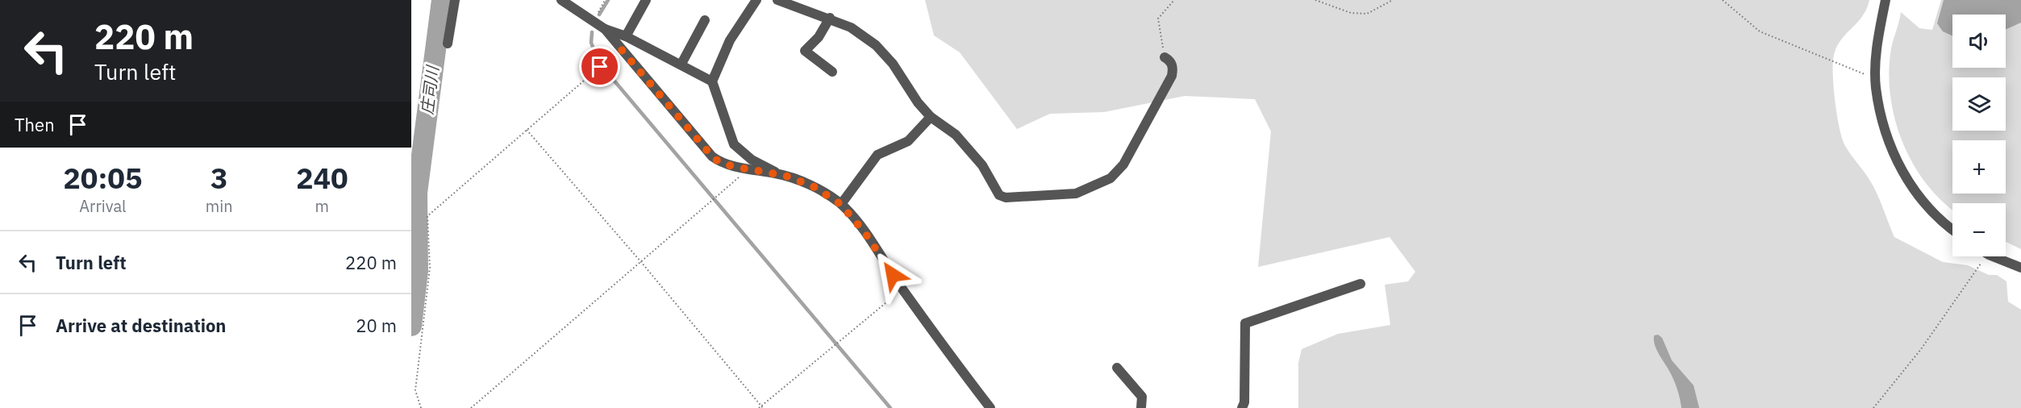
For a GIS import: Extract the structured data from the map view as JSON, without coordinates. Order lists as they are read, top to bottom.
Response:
{
  "water": ["庄司川"],
  "page": {
    "turn": ["220 m", "Turn left"],
    "map_buttons": ["+", "−"],
    "then": "Then",
    "eta": [
      "20:05",
      "Arrival",
      "3",
      "min",
      "240",
      "m"
    ],
    "list": [
      {
        "name": "Turn left",
        "value": "220 m"
      },
      {
        "name": "Arrive at destination",
        "value": "20 m"
      }
    ]
  }
}
